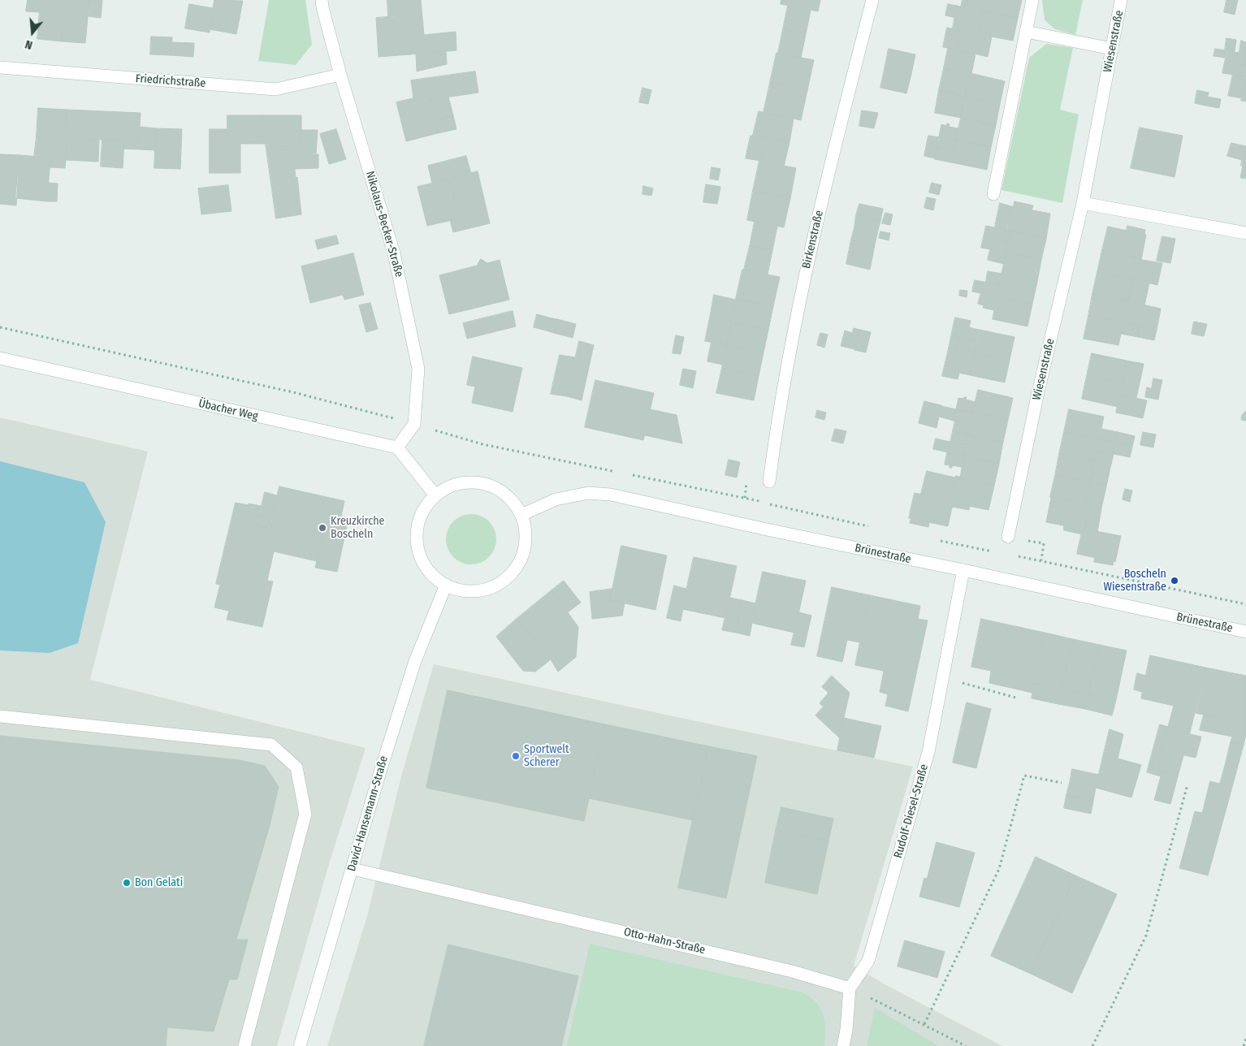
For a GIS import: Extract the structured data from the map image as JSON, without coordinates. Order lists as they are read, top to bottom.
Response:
{
  "streets": {
    "street": [
      "Wiesenstraße",
      "Friedrichstraße",
      "Nikolaus-Becker-Straße",
      "Birkenstraße",
      "Übacher Weg",
      "Brünestraße",
      "Rudolf-Diesel-Straße",
      "David-Hansemann-Straße",
      "Otto-Hahn-Straße"
    ]
  },
  "crossings": [
    ["Friedrichstraße", "Nikolaus-Becker-Straße"],
    ["Brünestraße", "Rudolf-Diesel-Straße"],
    ["Brünestraße", "David-Hansemann-Straße"],
    ["Rudolf-Diesel-Straße", "Otto-Hahn-Straße"],
    ["David-Hansemann-Straße", "Otto-Hahn-Straße"]
  ],
  "places": [
    "Kreuzkirche Boscheln",
    "Boscheln Wiesenstraße",
    "Sportwelt Scherer",
    "Bon Gelati"
  ],
  "north": "bottom"
}
